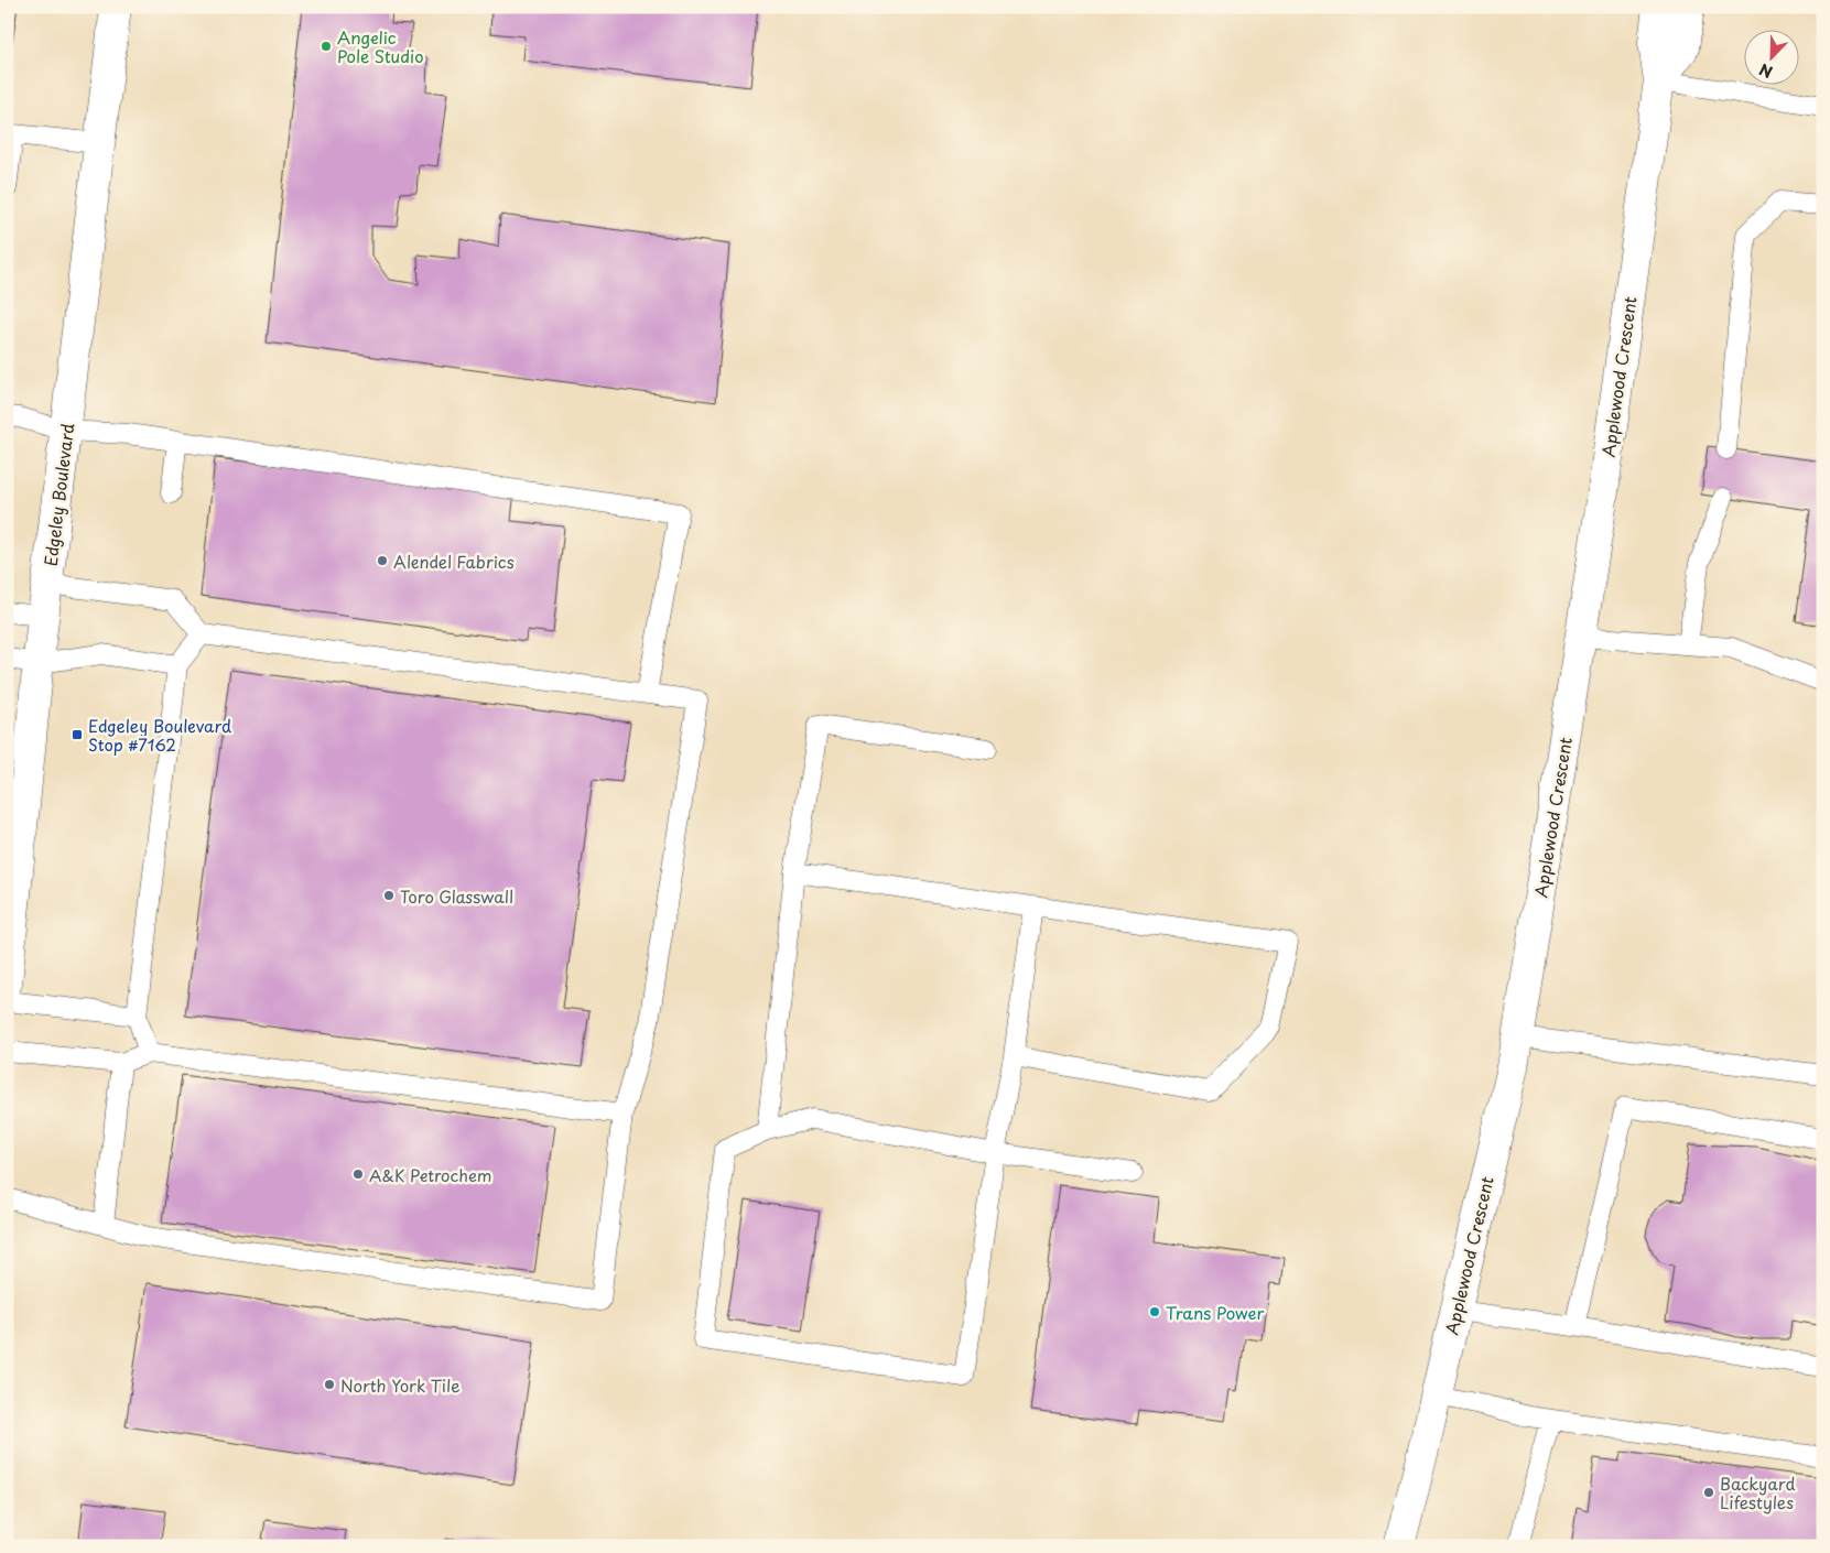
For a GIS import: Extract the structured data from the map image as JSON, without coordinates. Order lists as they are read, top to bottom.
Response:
{
  "streets": {
    "street": ["Applewood Crescent", "Edgeley Boulevard"]
  },
  "places": {
    "other": [
      "Angelic Pole Studio",
      "Alendel Fabrics",
      "Toro Glasswall",
      "A&K Petrochem",
      "Trans Power",
      "North York Tile",
      "Backyard Lifestyles"
    ],
    "transit": ["Edgeley Boulevard Stop #7162"]
  },
  "north": "bottom left"
}
